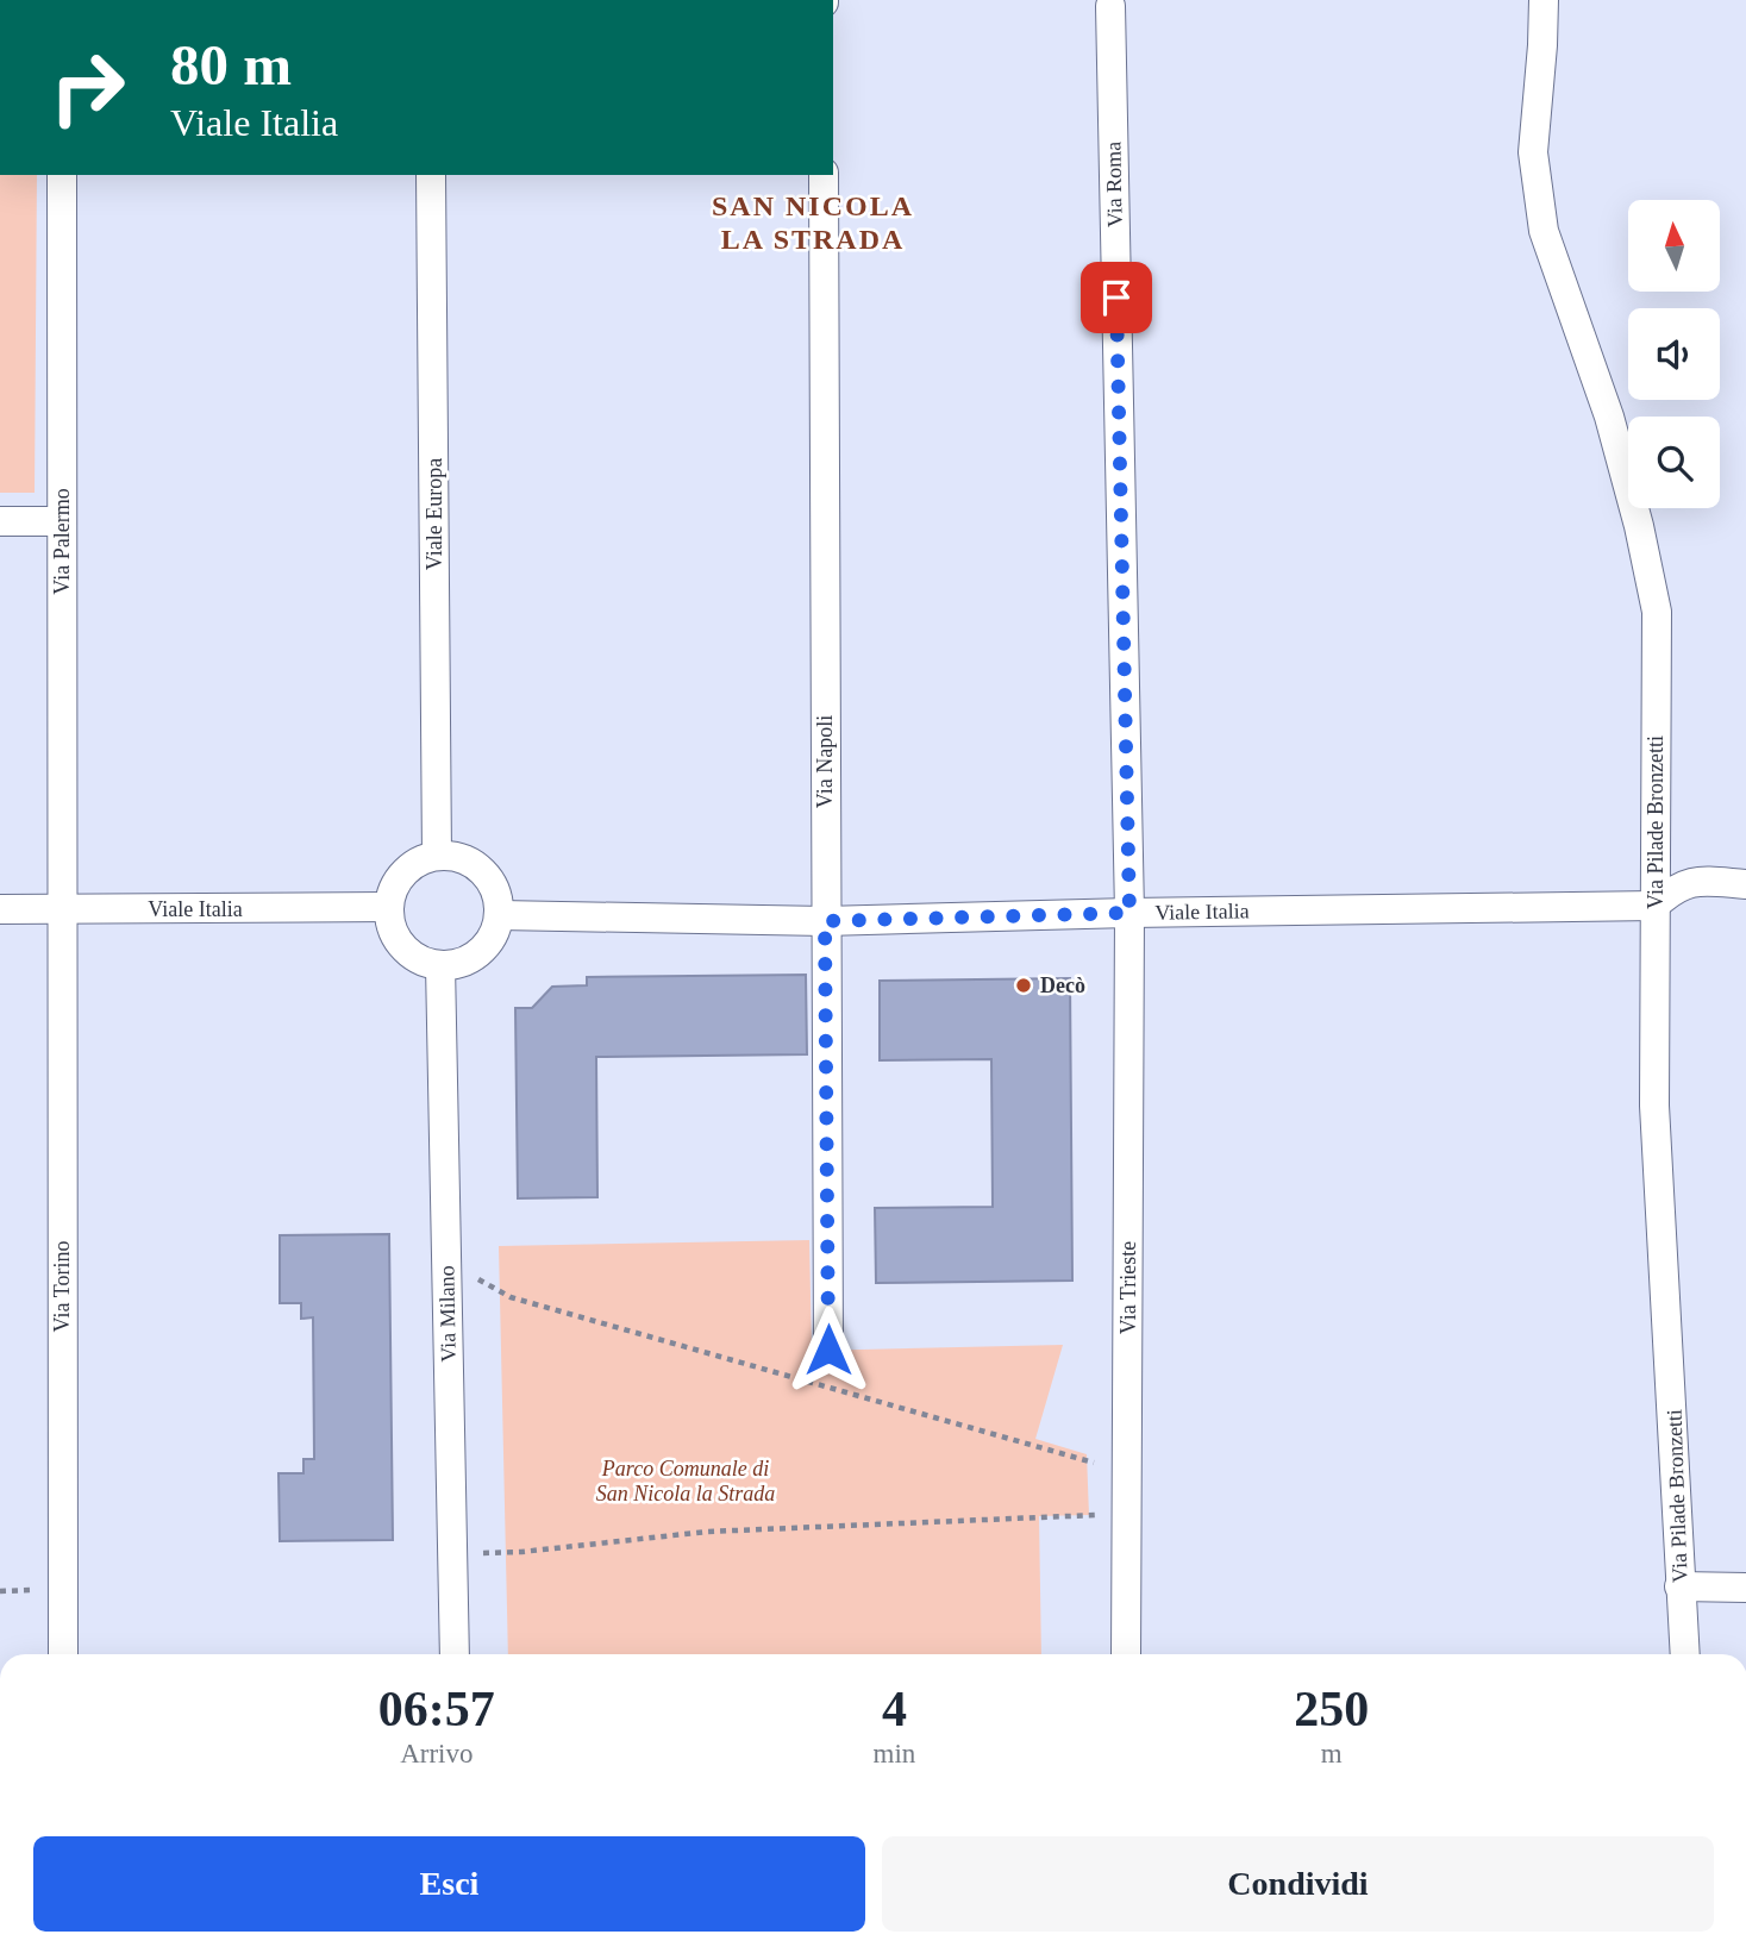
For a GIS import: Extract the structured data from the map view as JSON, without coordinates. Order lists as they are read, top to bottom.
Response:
{
  "streets": {
    "street": [
      "Via Roma",
      "Viale Europa",
      "Via Palermo",
      "Via Napoli",
      "Via Pilade Bronzetti",
      "Viale Italia",
      "Via Torino",
      "Via Trieste",
      "Via Milano"
    ]
  },
  "crossings": [
    ["Via Roma", "Viale Italia"],
    ["Via Roma", "Via Trieste"],
    ["Viale Europa", "Viale Italia"],
    ["Viale Europa", "Via Milano"],
    ["Via Palermo", "Viale Italia"],
    ["Via Palermo", "Via Torino"],
    ["Via Napoli", "Viale Italia"],
    ["Via Pilade Bronzetti", "Viale Italia"],
    ["Viale Italia", "Via Torino"],
    ["Viale Italia", "Via Trieste"],
    ["Viale Italia", "Via Milano"]
  ],
  "districts": ["SAN NICOLA LA STRADA"],
  "parks": ["Parco Comunale di San Nicola la Strada"],
  "places": ["Decò"],
  "north": "top",
  "page": {
    "turn": ["80 m", "Viale Italia"],
    "eta": [
      "06:57",
      "Arrivo",
      "4",
      "min",
      "250",
      "m"
    ],
    "buttons": ["Esci", "Condividi"]
  }
}
